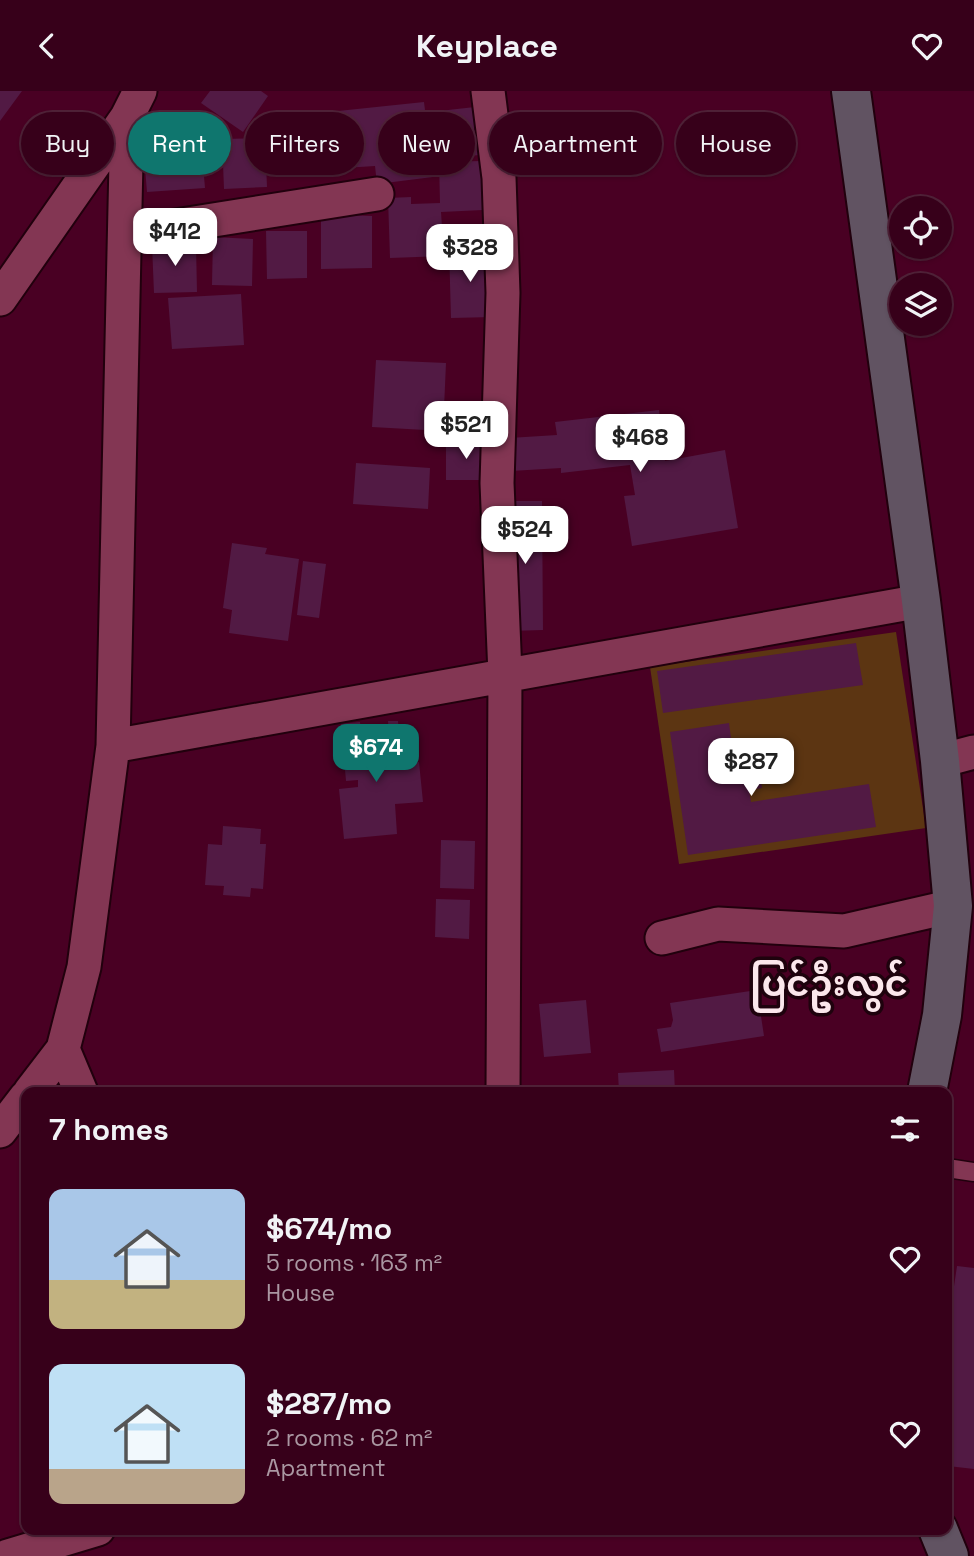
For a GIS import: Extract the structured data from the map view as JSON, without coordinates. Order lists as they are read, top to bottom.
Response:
{
  "districts": ["ပြင်ဦးလွင်"],
  "page": {
    "header": "Keyplace",
    "chip": [
      "Buy",
      "Rent",
      "Filters",
      "New",
      "Apartment",
      "House"
    ],
    "price": [
      "$412",
      "$328",
      "$521",
      "$468",
      "$524",
      "$674",
      "$287"
    ],
    "heading": "7 homes",
    "list": [
      {
        "name": "$674/mo",
        "note": "5 rooms · 163 m² · House"
      },
      {
        "name": "$287/mo",
        "note": "2 rooms · 62 m² · Apartment"
      }
    ]
  }
}
